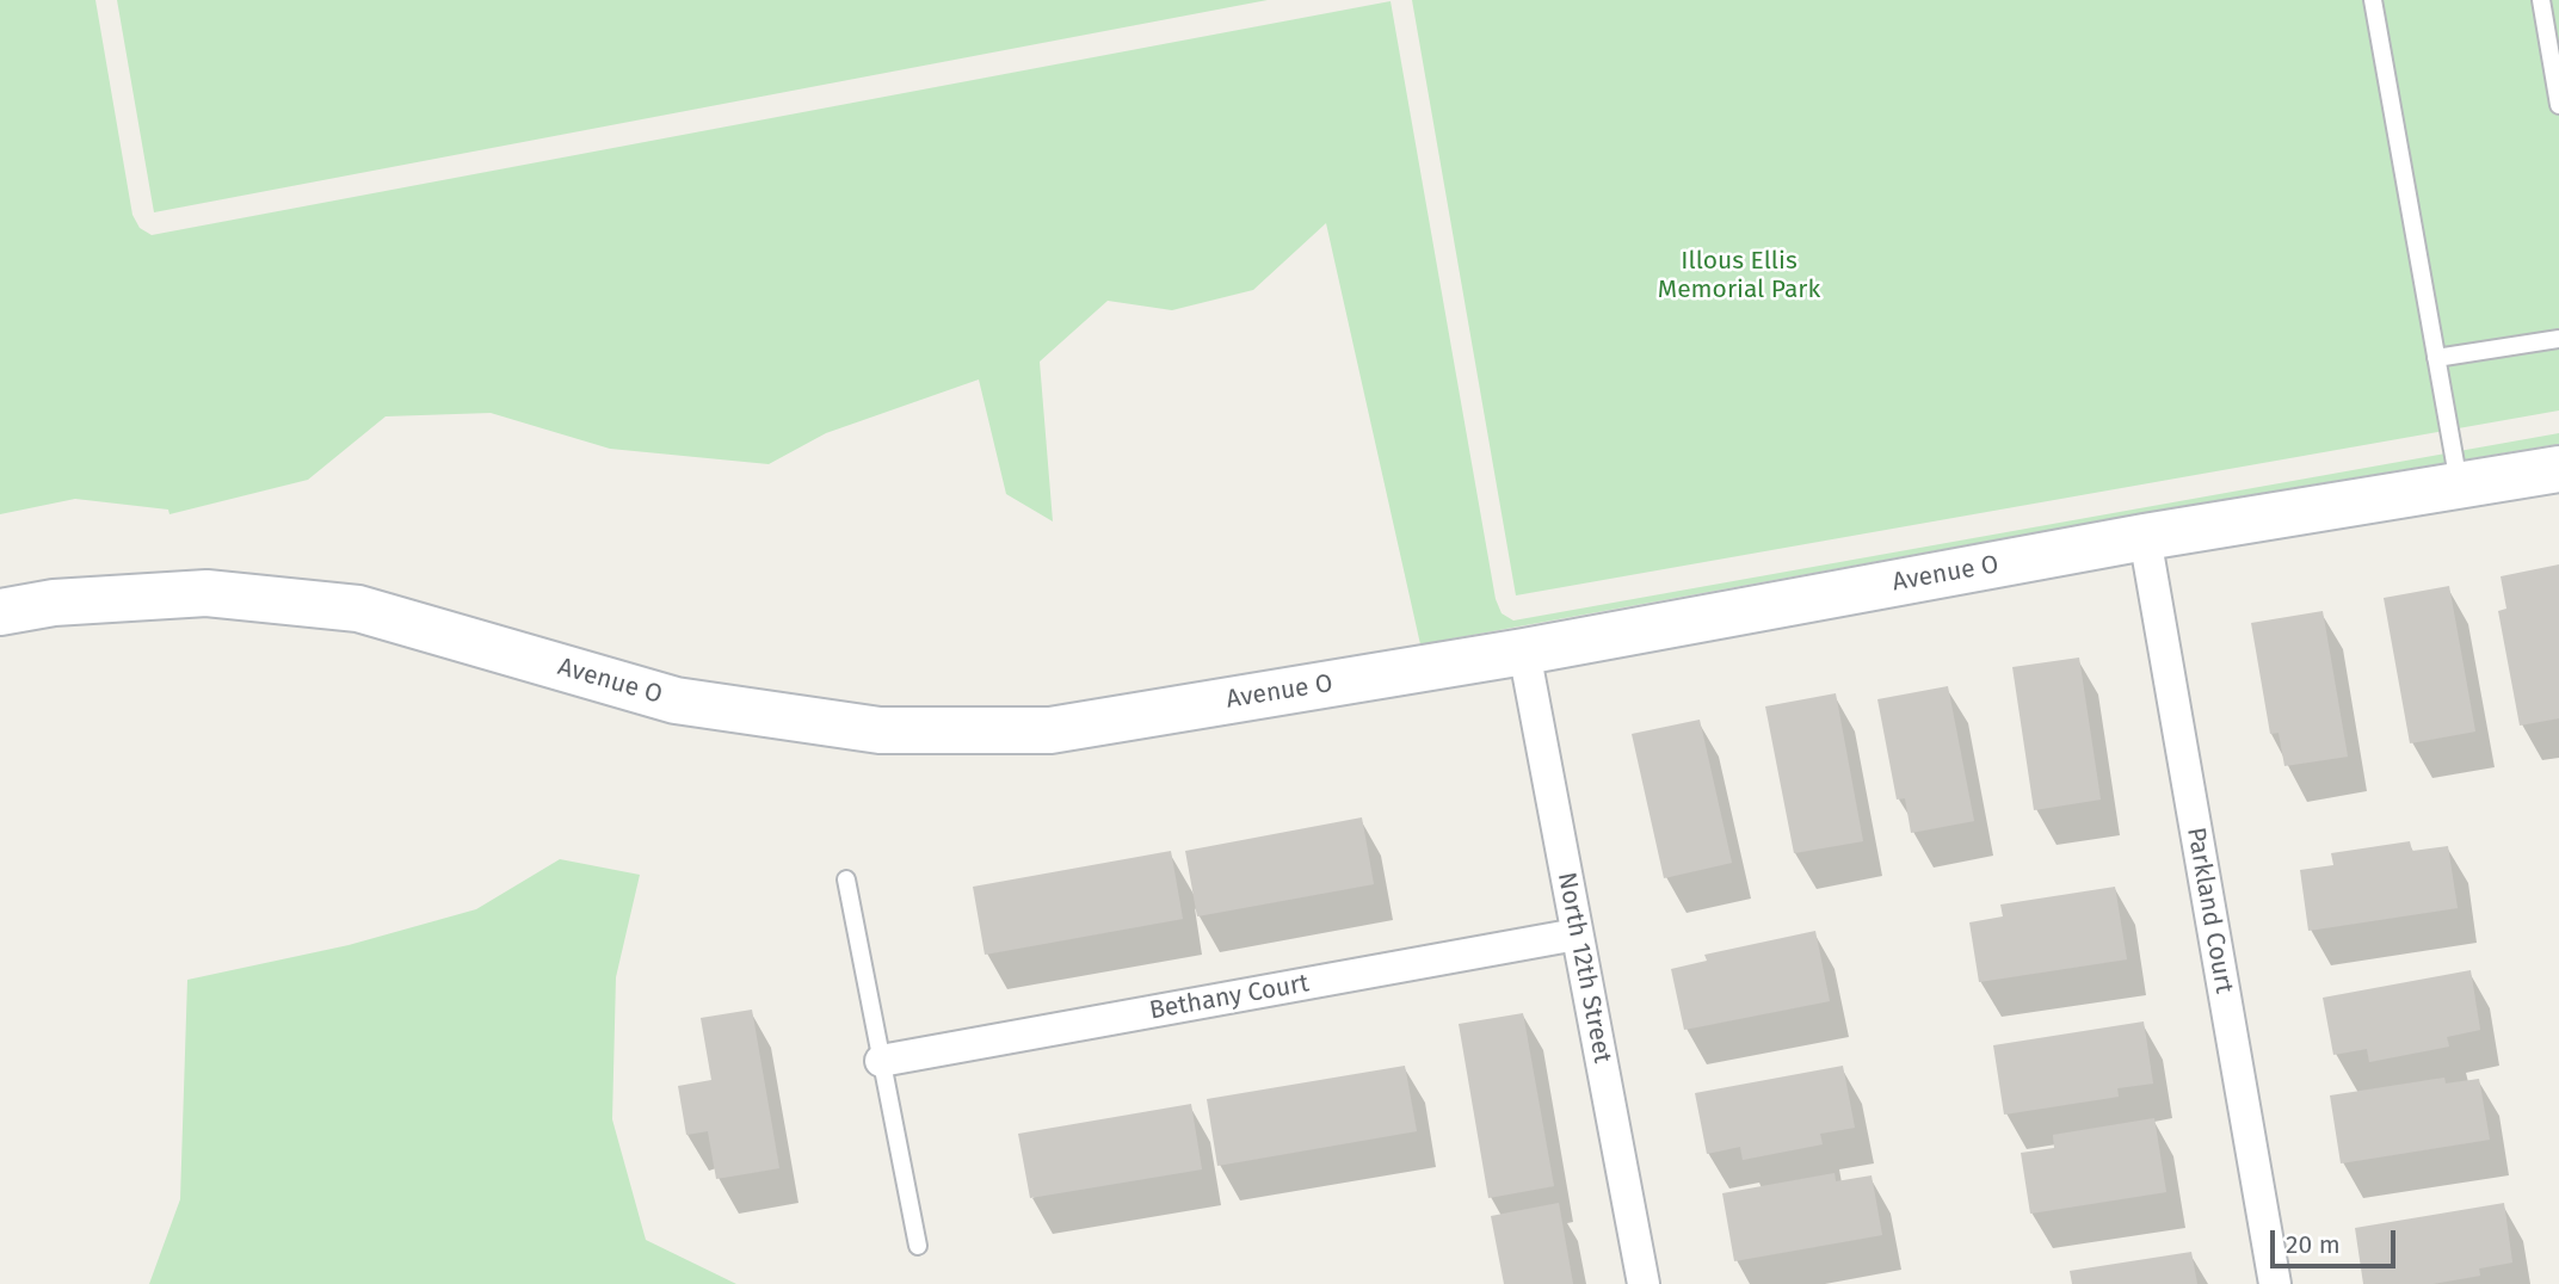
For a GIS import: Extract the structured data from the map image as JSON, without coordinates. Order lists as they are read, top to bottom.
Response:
{
  "streets": {
    "street": [
      "Avenue O",
      "Parkland Court",
      "North 12th Street",
      "Bethany Court"
    ]
  },
  "crossings": [
    ["Avenue O", "Parkland Court"],
    ["Avenue O", "North 12th Street"],
    ["North 12th Street", "Bethany Court"]
  ],
  "parks": ["Illous Ellis Memorial Park"],
  "scale_bar": "20 m"
}
